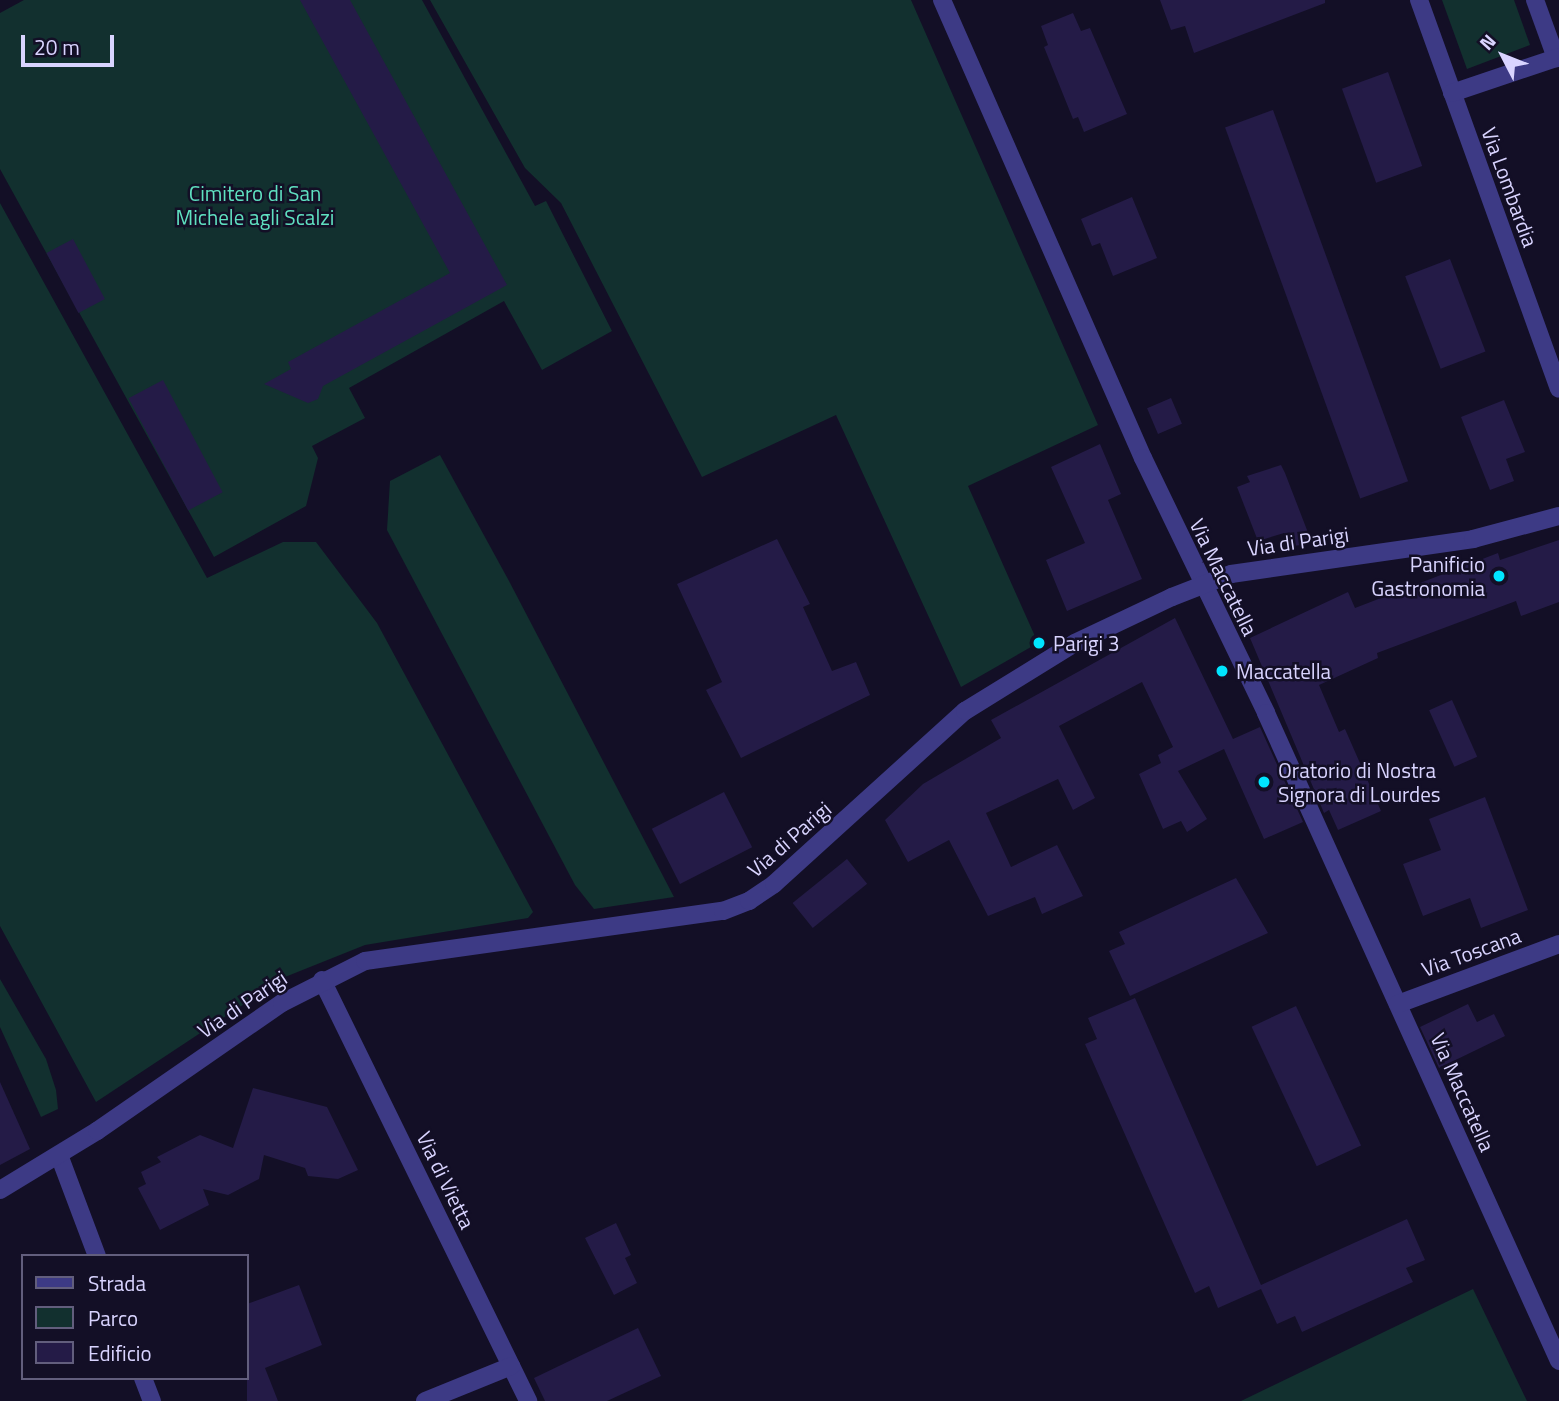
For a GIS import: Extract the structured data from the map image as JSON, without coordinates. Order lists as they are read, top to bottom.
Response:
{
  "streets": {
    "street": [
      "Via Lombardia",
      "Via di Parigi",
      "Via Maccatella",
      "Via Toscana",
      "Via di Vietta"
    ]
  },
  "crossings": [
    ["Via di Parigi", "Via Maccatella"],
    ["Via di Parigi", "Via di Vietta"],
    ["Via Maccatella", "Via Toscana"]
  ],
  "parks": ["Cimitero di San Michele agli Scalzi"],
  "places": [
    "Panificio Gastronomia",
    "Parigi 3",
    "Maccatella",
    "Oratorio di Nostra Signora di Lourdes"
  ],
  "legend": ["Strada", "Parco", "Edificio"],
  "scale_bar": "20 m",
  "north": "top left"
}
